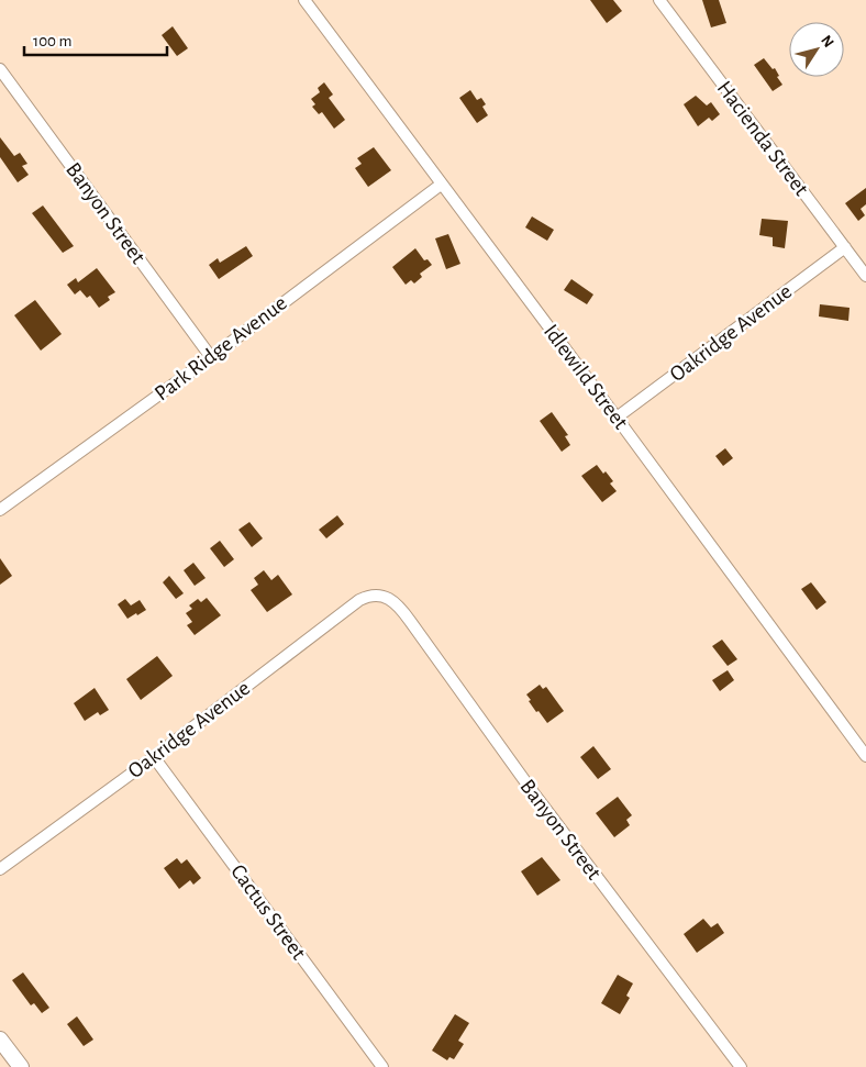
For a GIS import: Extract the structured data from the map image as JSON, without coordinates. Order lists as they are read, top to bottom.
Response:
{
  "streets": {
    "street": [
      "Hacienda Street",
      "Banyon Street",
      "Oakridge Avenue",
      "Park Ridge Avenue",
      "Idlewild Street",
      "Cactus Street"
    ]
  },
  "crossings": [
    ["Hacienda Street", "Oakridge Avenue"],
    ["Banyon Street", "Oakridge Avenue"],
    ["Banyon Street", "Park Ridge Avenue"],
    ["Oakridge Avenue", "Idlewild Street"],
    ["Oakridge Avenue", "Cactus Street"],
    ["Park Ridge Avenue", "Idlewild Street"]
  ],
  "scale_bar": "100 m",
  "north": "top right"
}
